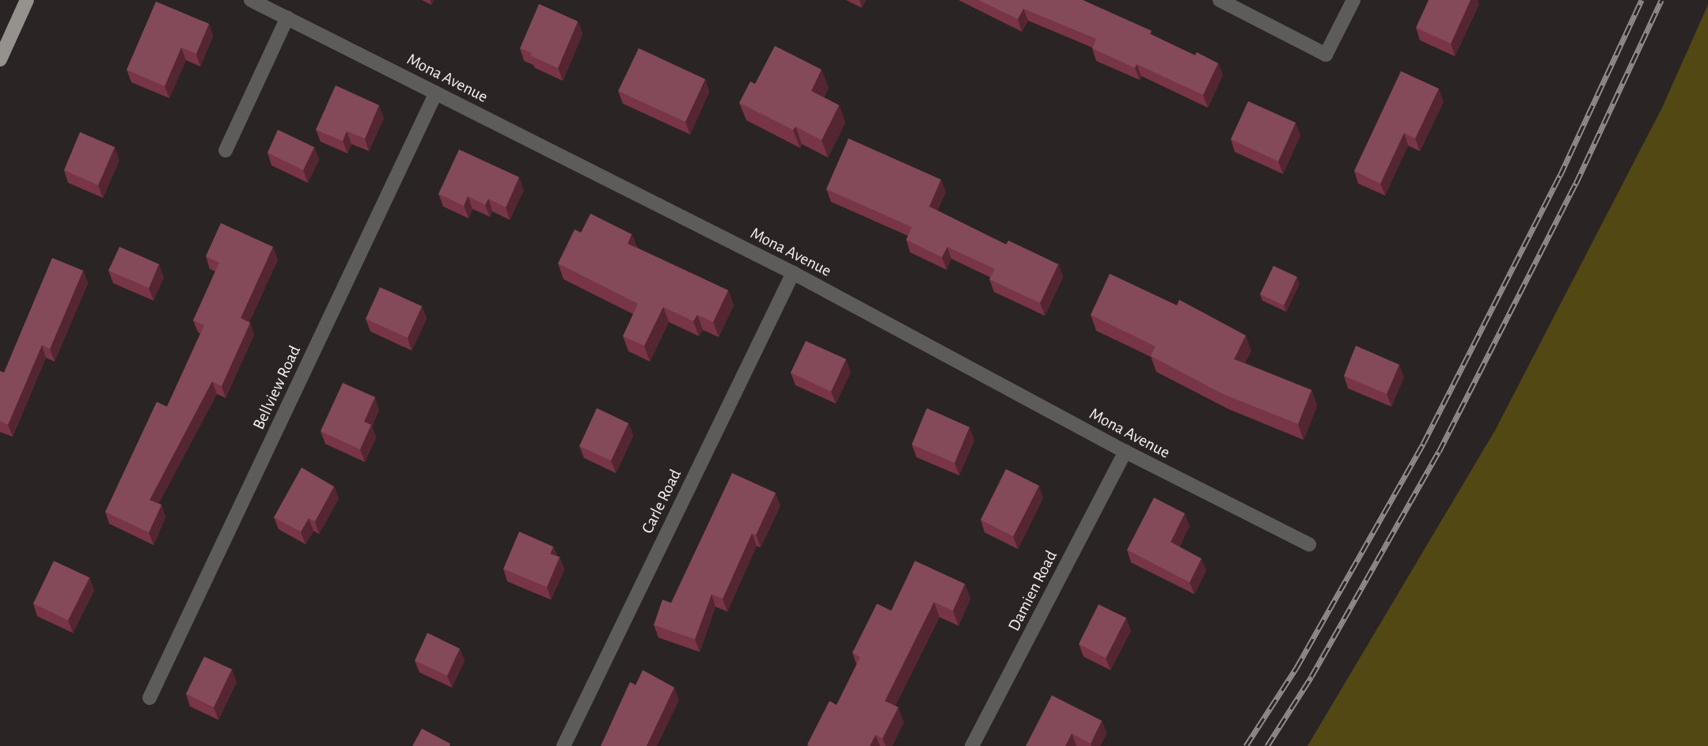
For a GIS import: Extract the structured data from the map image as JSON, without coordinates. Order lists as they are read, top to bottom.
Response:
{
  "streets": {
    "street": [
      "Mona Avenue",
      "Bellview Road",
      "Carle Road",
      "Damien Road"
    ]
  },
  "crossings": [
    ["Mona Avenue", "Bellview Road"],
    ["Mona Avenue", "Carle Road"],
    ["Mona Avenue", "Damien Road"]
  ]
}
